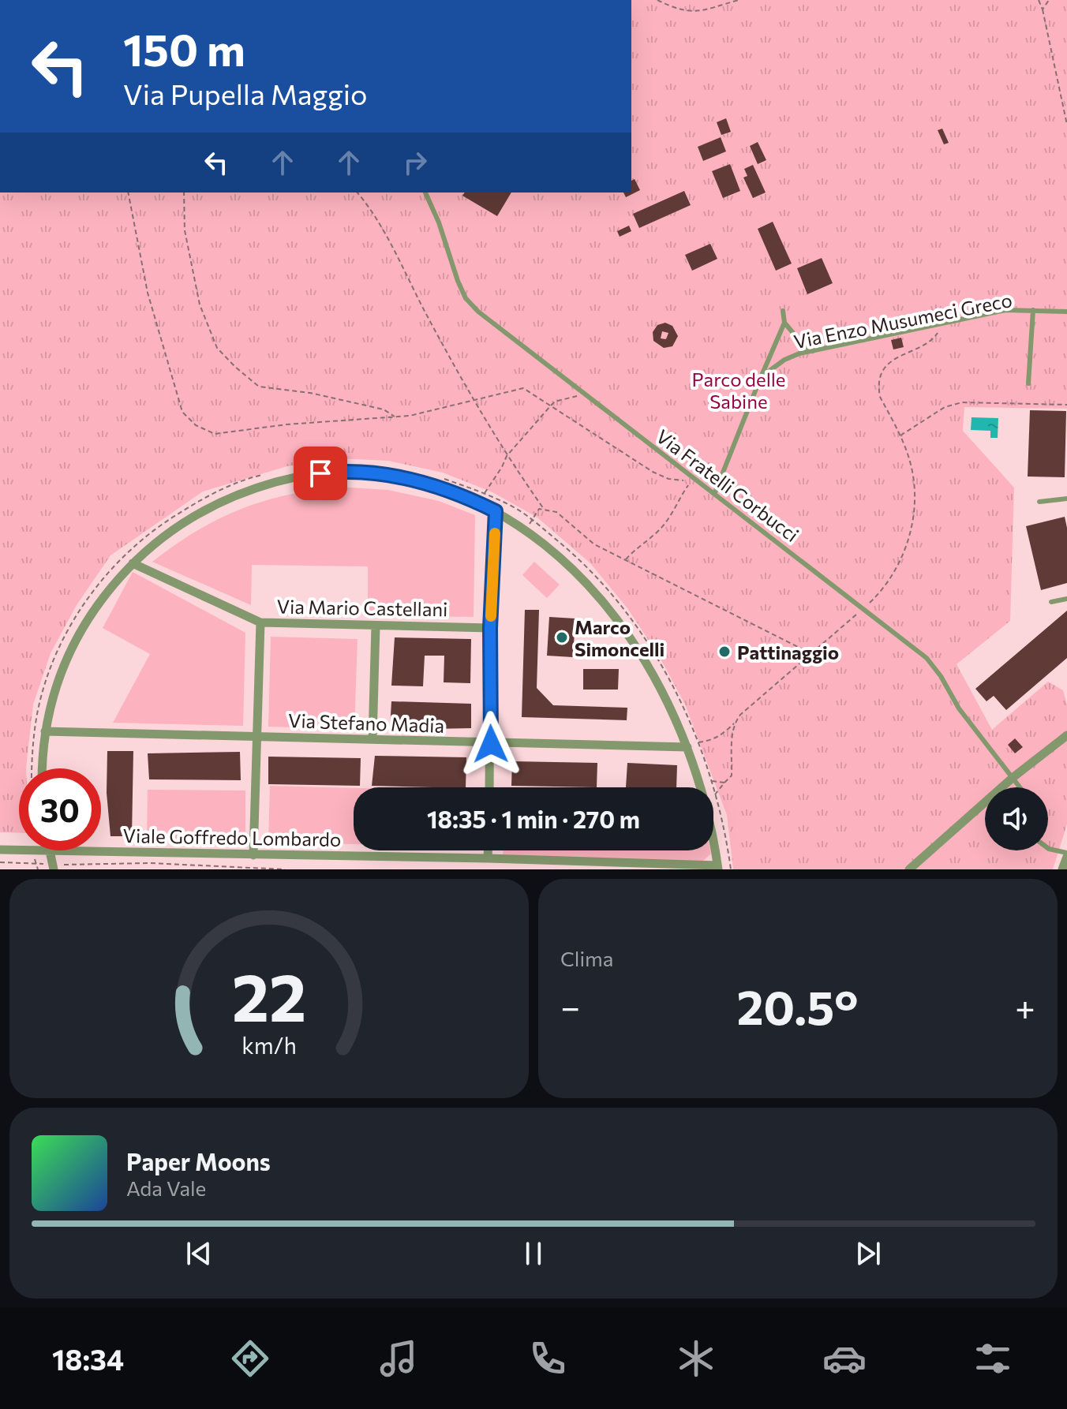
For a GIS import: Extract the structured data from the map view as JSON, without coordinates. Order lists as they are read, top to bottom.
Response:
{
  "streets": {
    "street": ["Via Mario Castellani", "Via Stefano Madia", "Viale Goffredo Lombardo"],
    "lane": ["Via Enzo Musumeci Greco", "Via Fratelli Corbucci"]
  },
  "parks": ["Parco delle Sabine"],
  "places": ["Marco Simoncelli", "Pattinaggio"],
  "page": {
    "turn": ["150 m", "Via Pupella Maggio"],
    "limit": "30",
    "trip": "18:35 · 1 min · 270 m",
    "tile": "Clima",
    "heat": ["−", "20.5°", "+"],
    "song": ["Paper Moons", "Ada Vale"],
    "tabs": "18:34",
    "gauge": ["22", "km/h"]
  }
}
